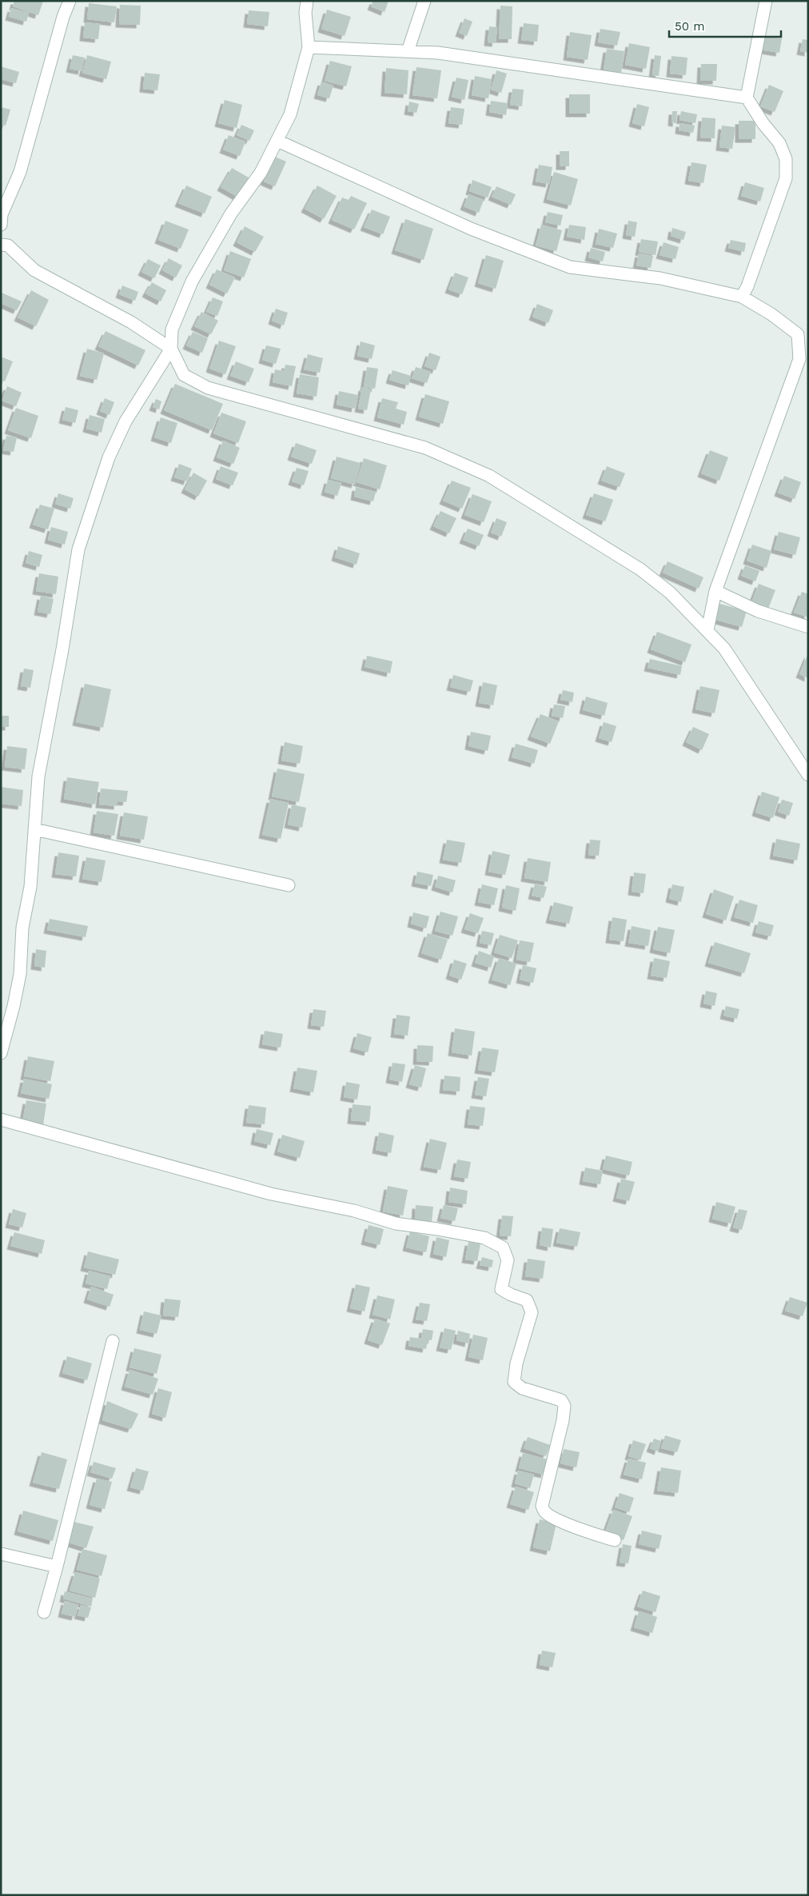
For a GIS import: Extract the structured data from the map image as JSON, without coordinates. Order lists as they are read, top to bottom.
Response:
{
  "scale_bar": "50 m"
}
